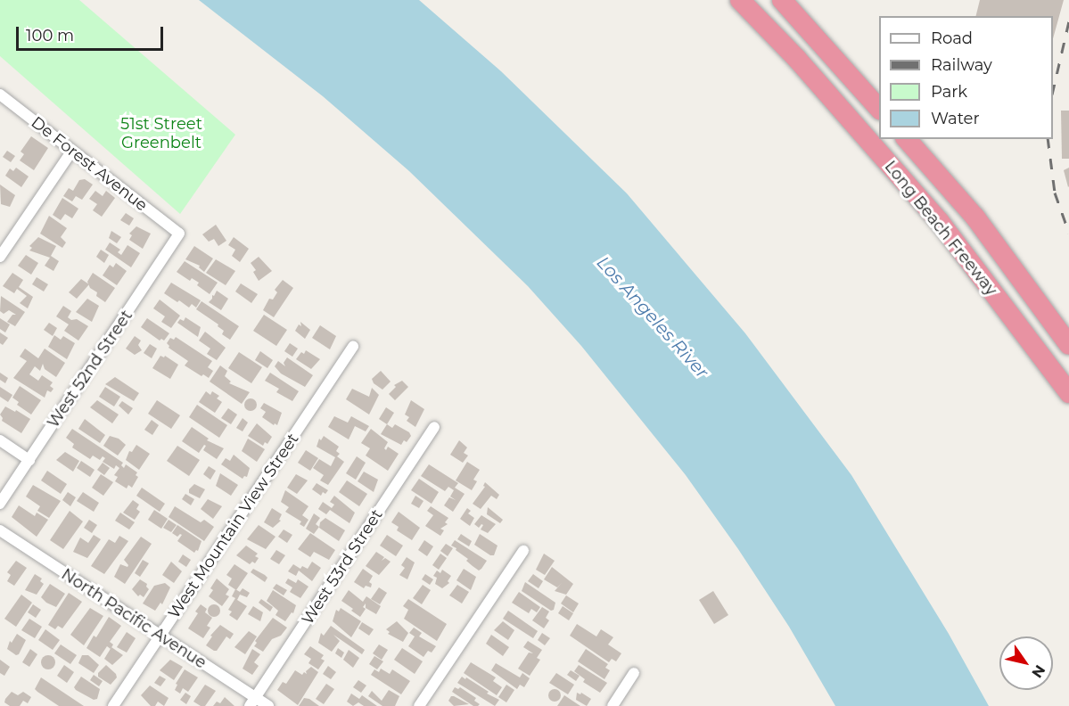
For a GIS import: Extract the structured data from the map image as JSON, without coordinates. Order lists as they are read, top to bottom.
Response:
{
  "streets": {
    "highway": ["Long Beach Freeway"],
    "street": [
      "De Forest Avenue",
      "West 52nd Street",
      "West Mountain View Street",
      "West 53rd Street",
      "North Pacific Avenue"
    ]
  },
  "crossings": [
    ["De Forest Avenue", "West 52nd Street"],
    ["West Mountain View Street", "North Pacific Avenue"],
    ["West 53rd Street", "North Pacific Avenue"]
  ],
  "water": ["Los Angeles River"],
  "parks": ["51st Street Greenbelt"],
  "legend": [
    "Road",
    "Railway",
    "Park",
    "Water"
  ],
  "scale_bar": "100 m",
  "north": "bottom right"
}
